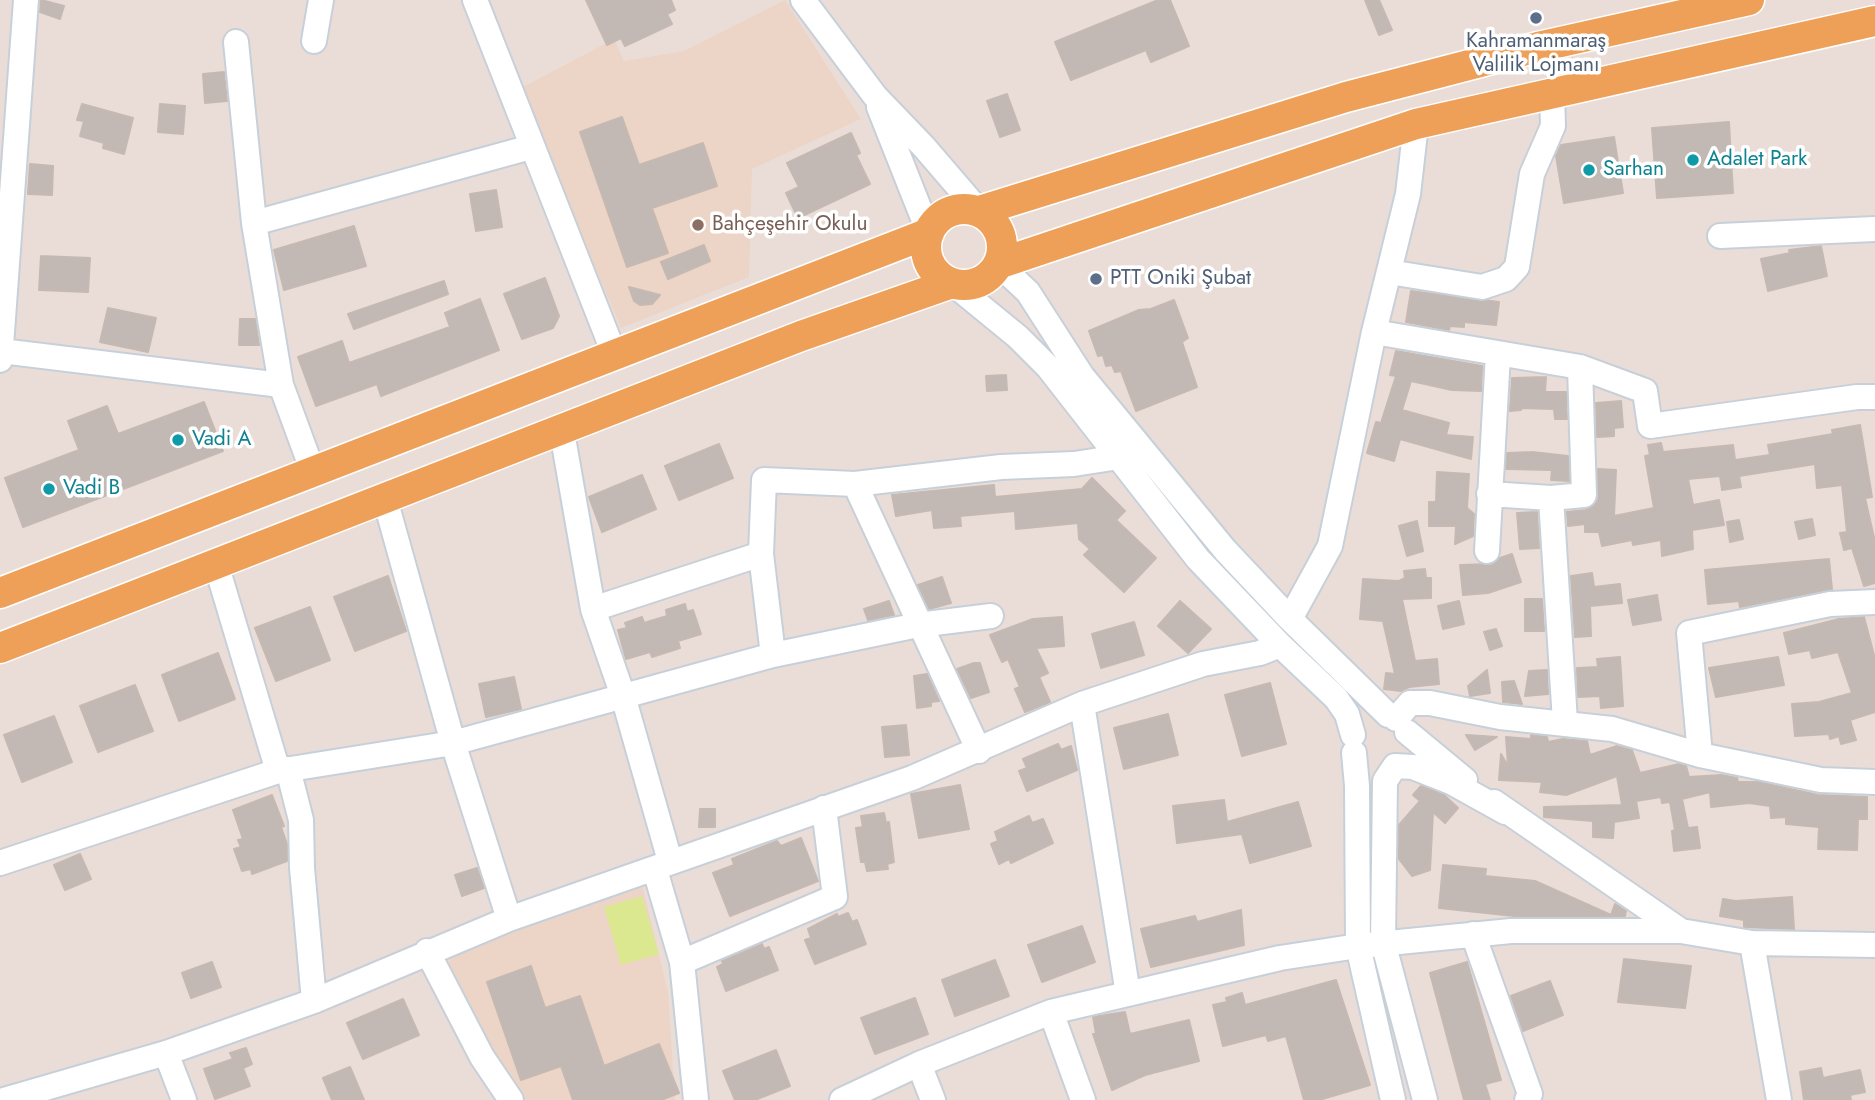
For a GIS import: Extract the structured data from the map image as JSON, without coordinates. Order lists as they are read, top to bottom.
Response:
{
  "places": [
    "Kahramanmaraş Valilik Lojmanı",
    "Adalet Park",
    "Sarhan",
    "Bahçeşehir Okulu",
    "PTT Oniki Şubat",
    "Vadi A",
    "Vadi B"
  ]
}
